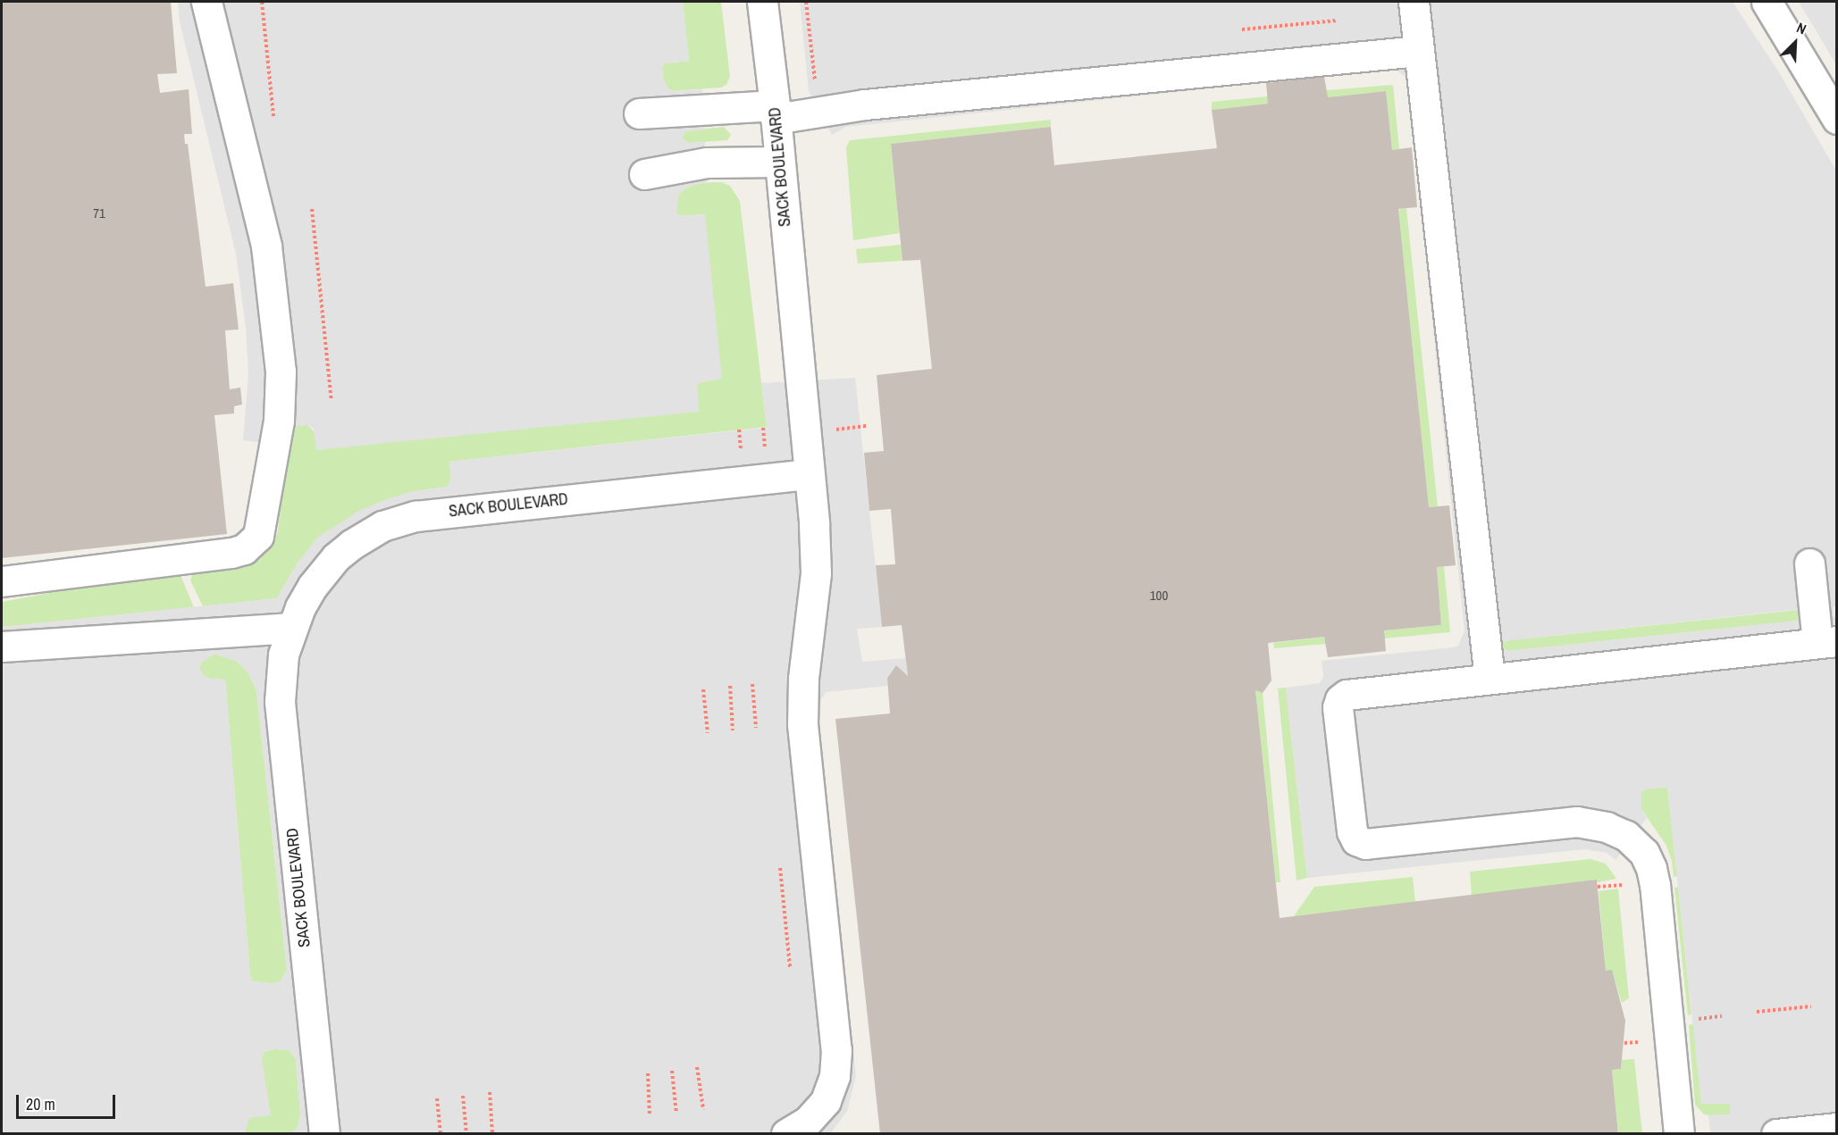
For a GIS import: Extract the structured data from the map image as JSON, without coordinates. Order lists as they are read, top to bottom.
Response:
{
  "streets": {
    "street": ["SACK BOULEVARD"]
  },
  "house_numbers": ["71", "100"],
  "scale_bar": "20 m",
  "north": "top right"
}
